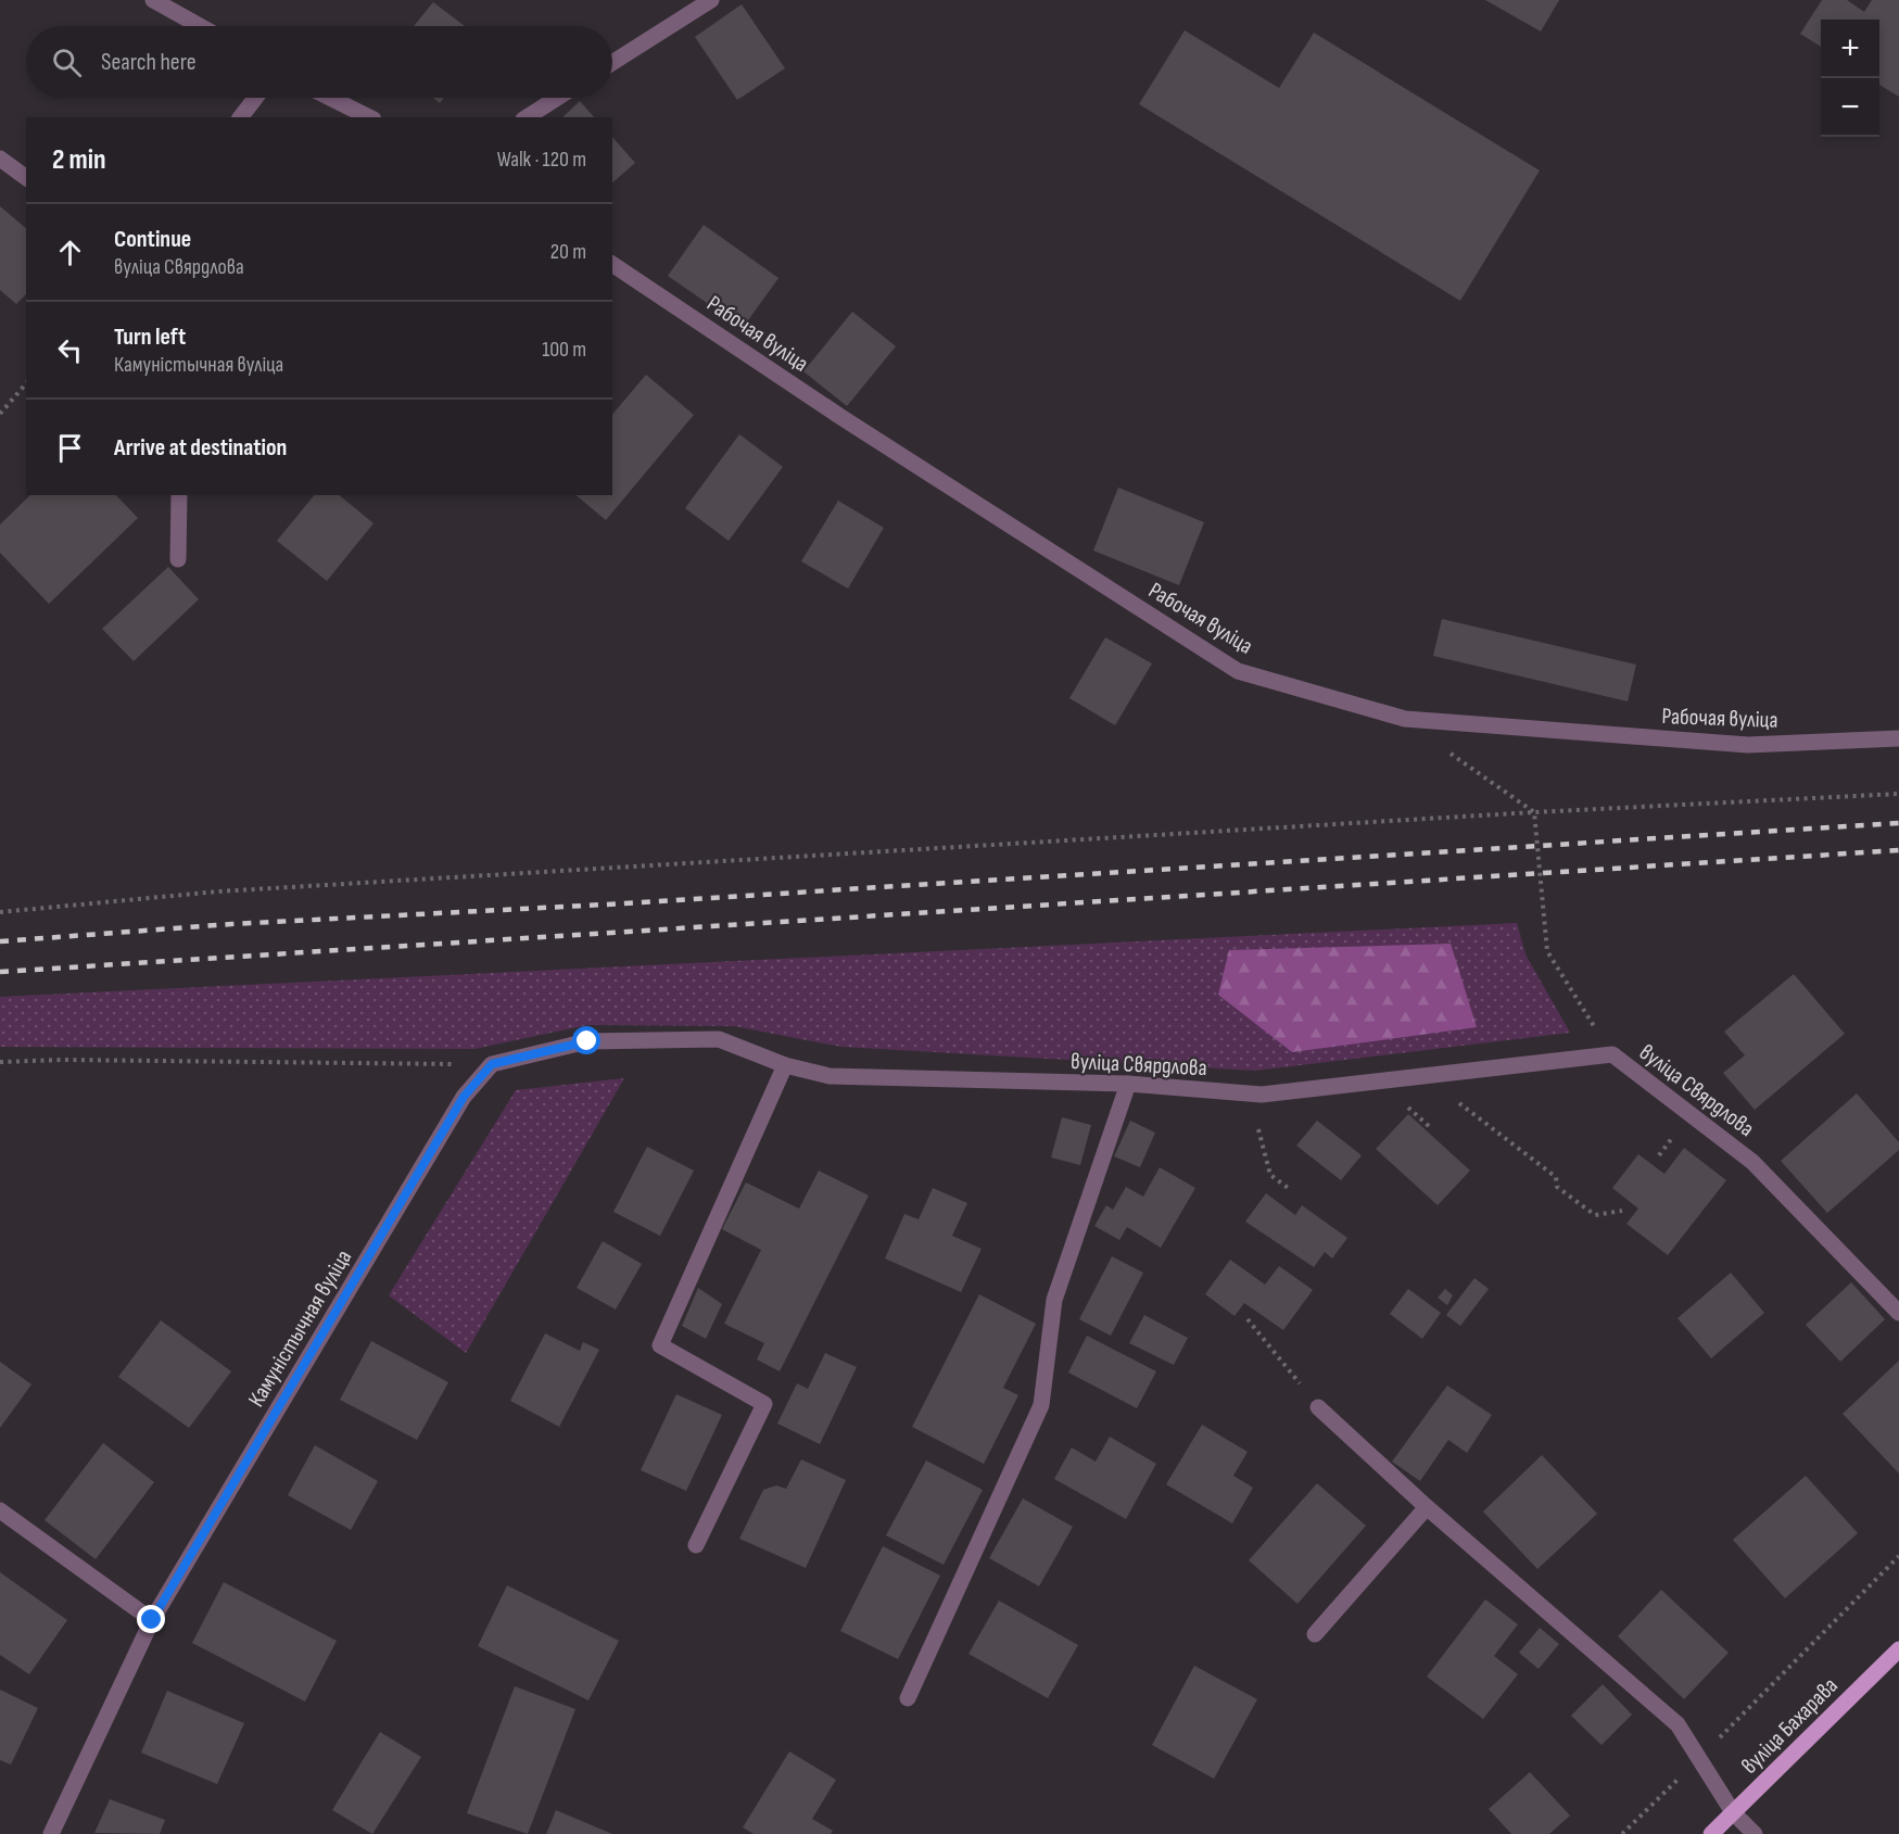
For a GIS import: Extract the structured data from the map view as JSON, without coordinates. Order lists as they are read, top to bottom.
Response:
{
  "streets": {
    "main road": ["вуліца Бахарава"],
    "street": ["Рабочая вуліца", "вуліца Свярдлова", "Камуністычная вуліца"]
  },
  "crossings": [
    ["вуліца Свярдлова", "Камуністычная вуліца"]
  ],
  "page": {
    "map_buttons": ["+", "−"],
    "search": "Search here",
    "heading": ["2 min", "Walk · 120 m"],
    "list": [
      ["Continue", "вуліца Свярдлова", "20 m"],
      ["Turn left", "Камуністычная вуліца", "100 m"],
      "Arrive at destination"
    ]
  }
}
